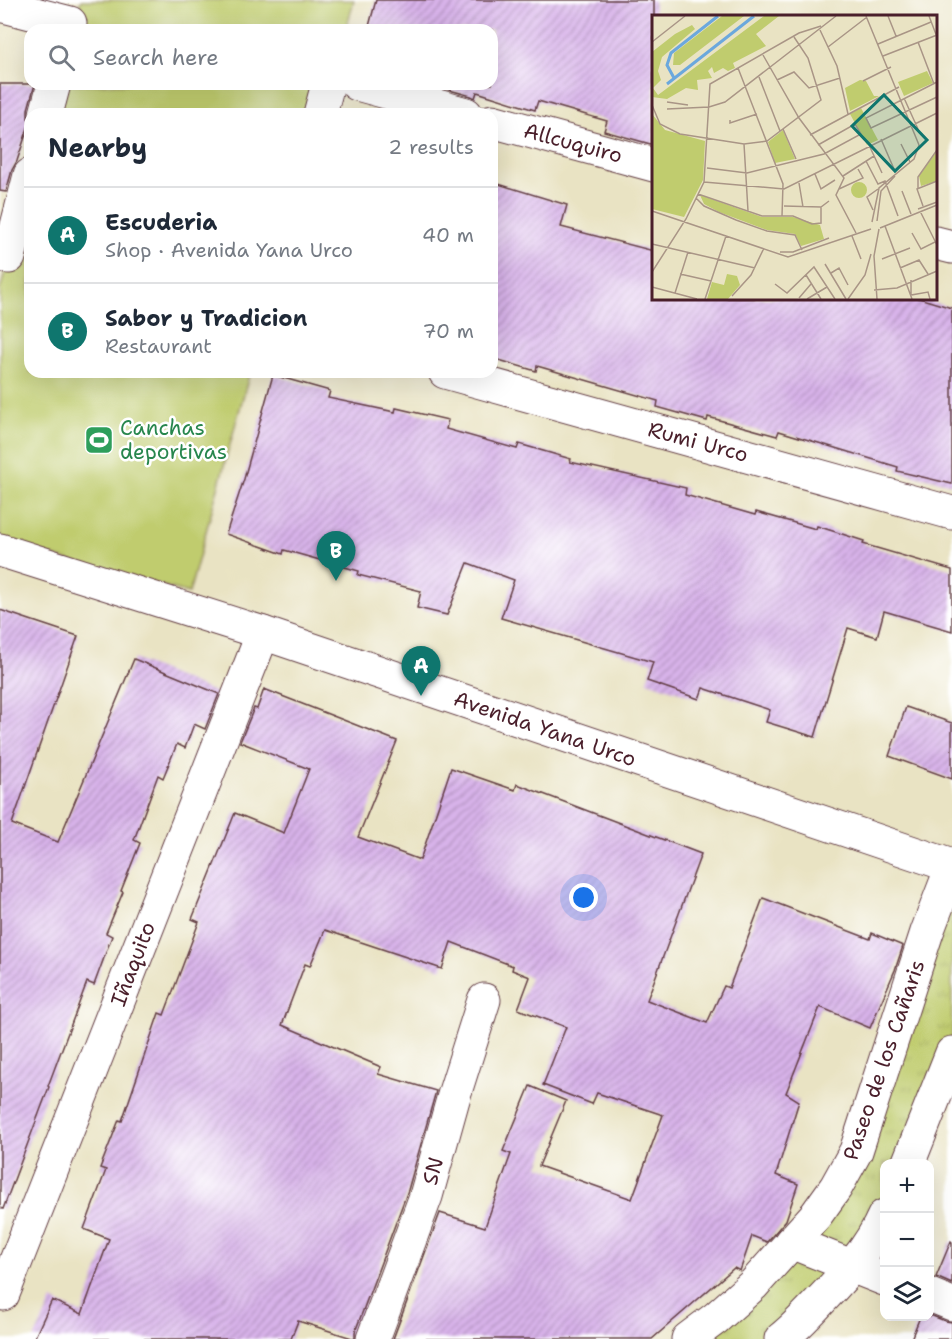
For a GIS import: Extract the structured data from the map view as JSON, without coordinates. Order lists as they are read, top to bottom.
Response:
{
  "streets": {
    "street": [
      "Allcuquiro",
      "Rumi Urco",
      "Avenida Yana Urco",
      "Iñaquito",
      "Paseo de los Cañaris",
      "SN"
    ]
  },
  "crossings": [
    ["Avenida Yana Urco", "Iñaquito"],
    ["Avenida Yana Urco", "Paseo de los Cañaris"]
  ],
  "places": {
    "sports": ["Canchas deportivas"]
  },
  "page": {
    "search": "Search here",
    "heading": ["Nearby", "2 results"],
    "list": [
      {
        "mark": "A",
        "name": "Escuderia",
        "note": "Shop · Avenida Yana Urco",
        "value": "40 m"
      },
      {
        "mark": "B",
        "name": "Sabor y Tradicion",
        "note": "Restaurant",
        "value": "70 m"
      }
    ],
    "pins": ["B", "A"],
    "map_buttons": ["+", "−"]
  }
}
